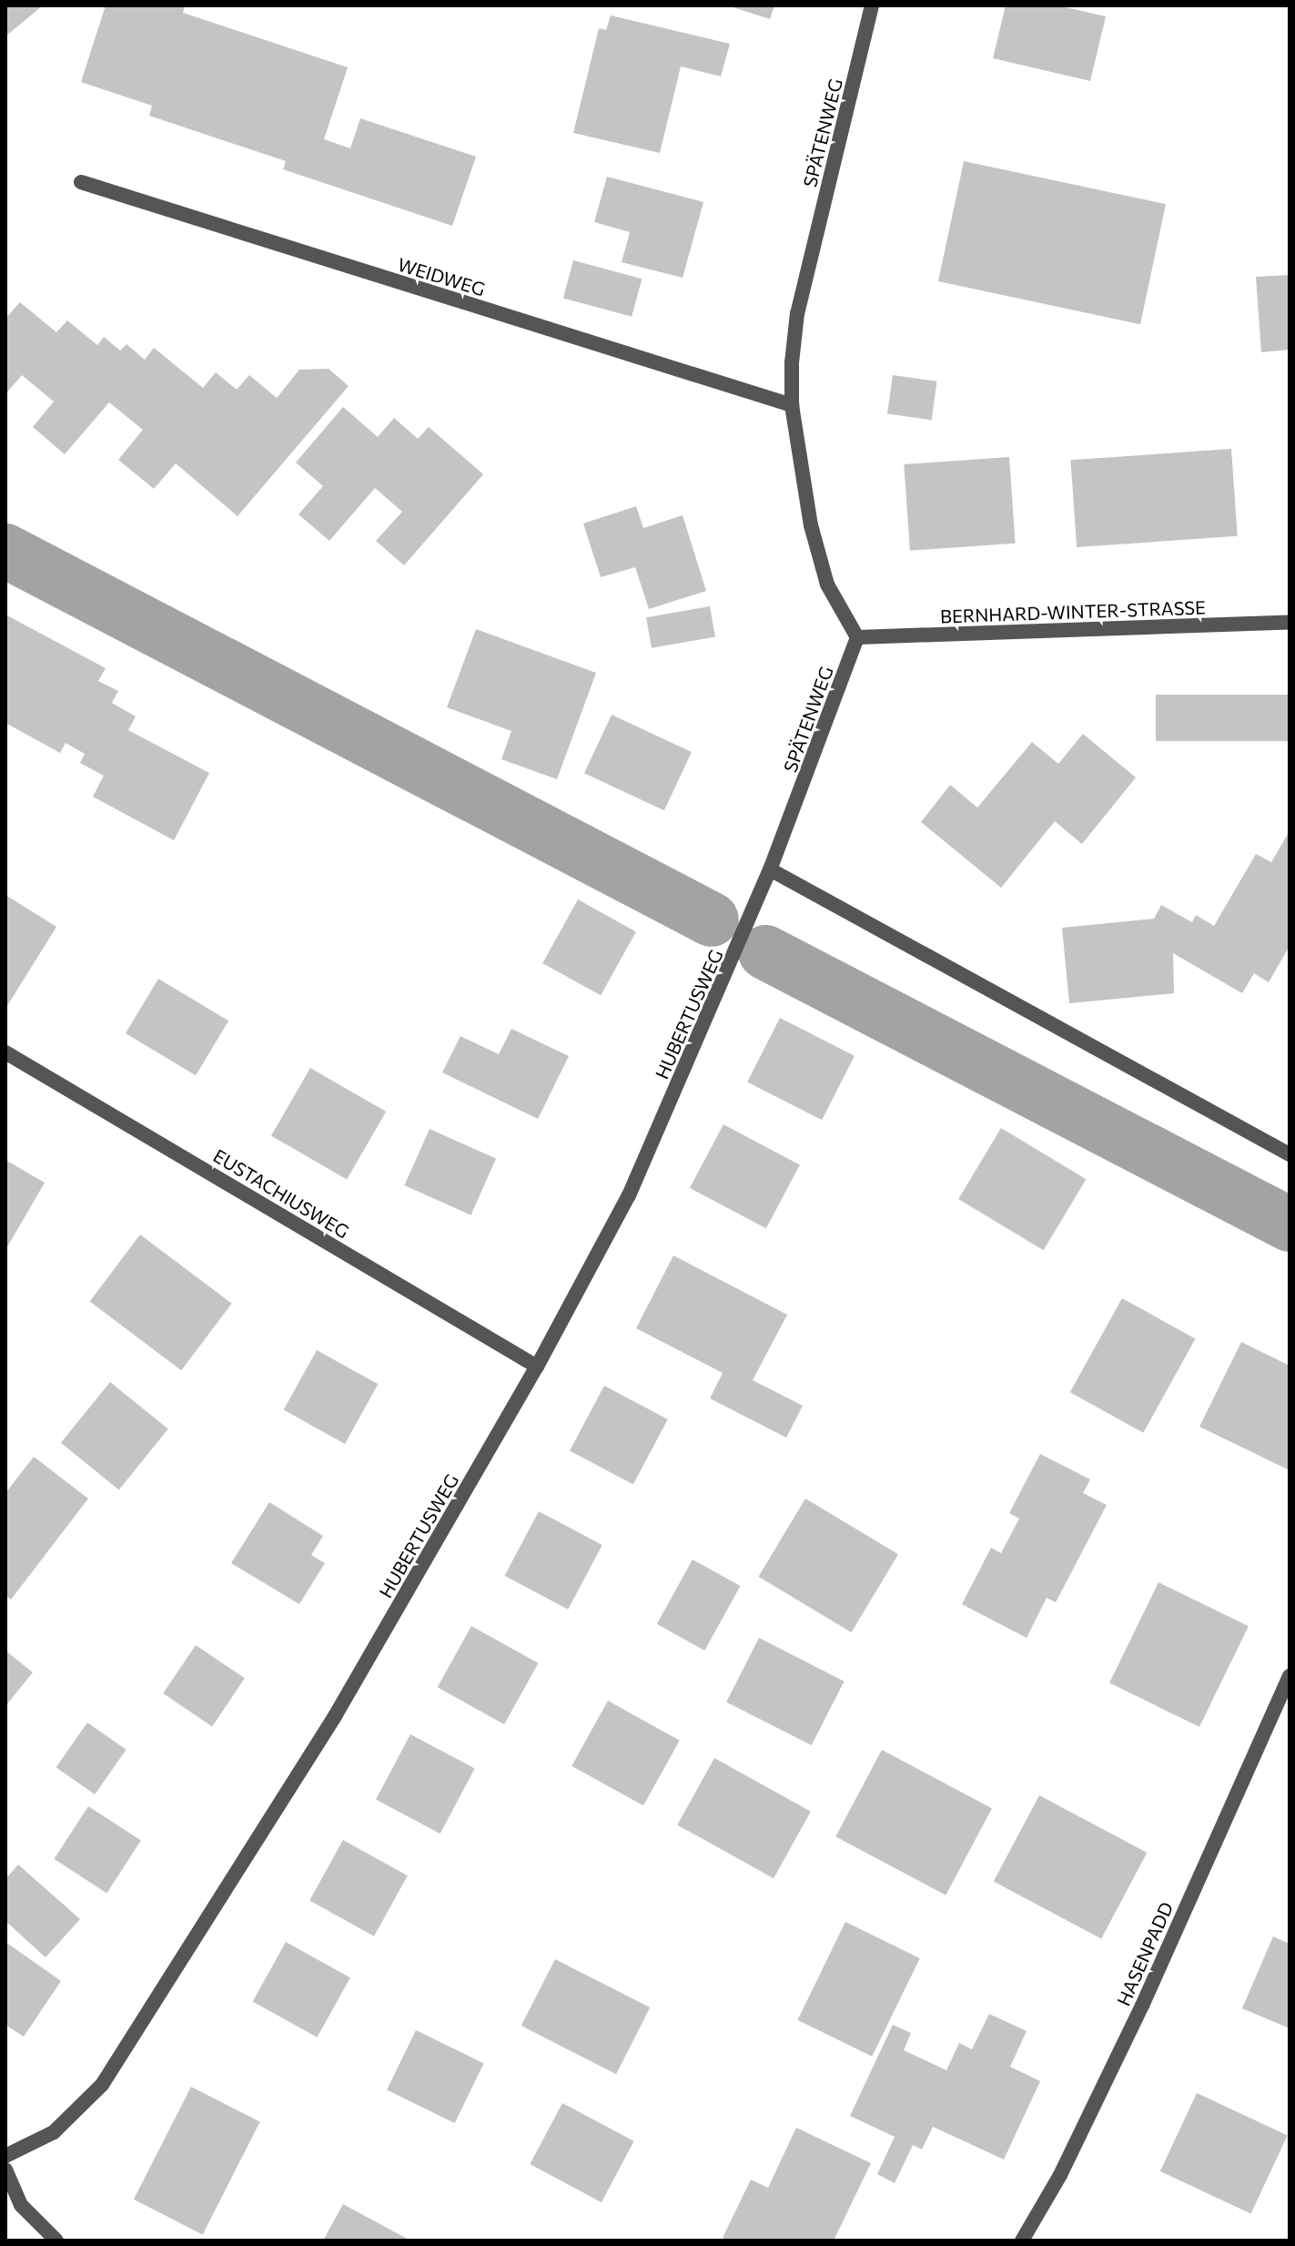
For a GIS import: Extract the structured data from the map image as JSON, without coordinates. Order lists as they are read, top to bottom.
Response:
{
  "streets": {
    "street": [
      "SPÄTENWEG",
      "WEIDWEG",
      "BERNHARD-WINTER-STRASSE",
      "HUBERTUSWEG",
      "EUSTACHIUSWEG",
      "HASENPADD"
    ]
  },
  "crossings": [
    ["SPÄTENWEG", "WEIDWEG"],
    ["SPÄTENWEG", "BERNHARD-WINTER-STRASSE"],
    ["SPÄTENWEG", "HUBERTUSWEG"],
    ["HUBERTUSWEG", "EUSTACHIUSWEG"]
  ]
}
